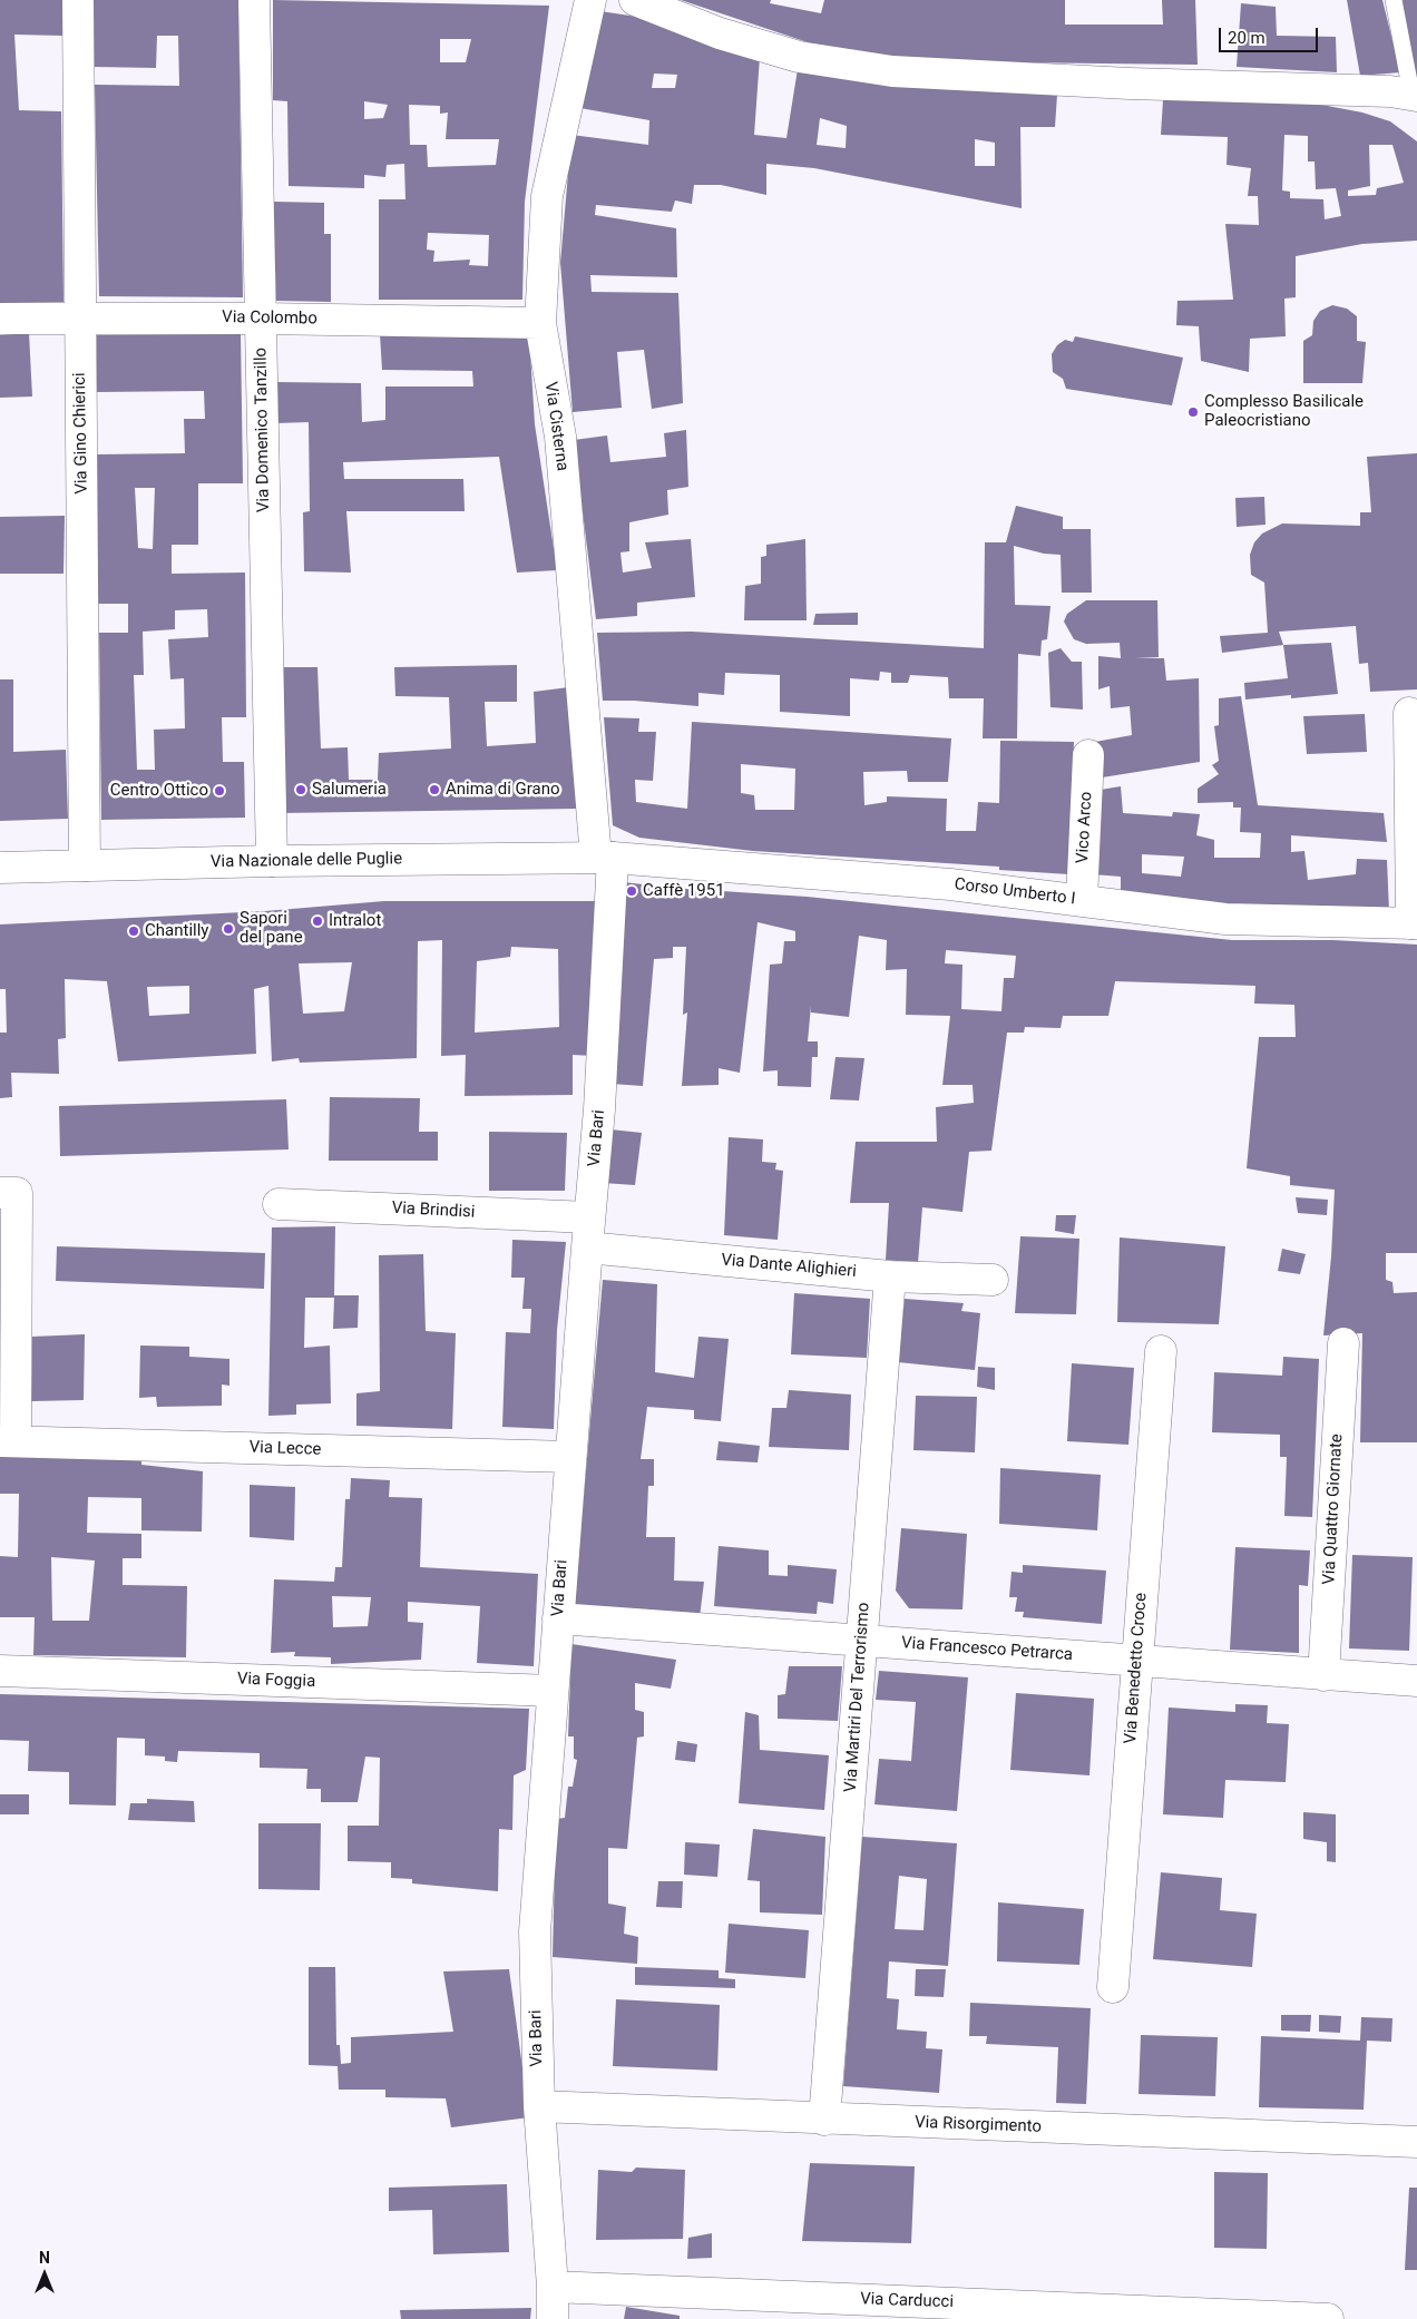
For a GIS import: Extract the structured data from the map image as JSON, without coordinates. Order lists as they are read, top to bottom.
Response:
{
  "streets": {
    "street": [
      "Via Colombo",
      "Via Cisterna",
      "Via Domenico Tanzillo",
      "Via Gino Chierici",
      "Vico Arco",
      "Via Nazionale delle Puglie",
      "Corso Umberto I",
      "Via Bari",
      "Via Brindisi",
      "Via Dante Alighieri",
      "Via Lecce",
      "Via Quattro Giornate",
      "Via Francesco Petrarca",
      "Via Benedetto Croce",
      "Via Foggia",
      "Via Martiri Del Terrorismo",
      "Via Risorgimento",
      "Via Carducci"
    ]
  },
  "crossings": [
    ["Via Colombo", "Via Cisterna"],
    ["Via Colombo", "Via Domenico Tanzillo"],
    ["Via Colombo", "Via Gino Chierici"],
    ["Via Cisterna", "Via Nazionale delle Puglie"],
    ["Via Cisterna", "Corso Umberto I"],
    ["Via Cisterna", "Via Bari"],
    ["Via Domenico Tanzillo", "Via Nazionale delle Puglie"],
    ["Via Gino Chierici", "Via Nazionale delle Puglie"],
    ["Vico Arco", "Corso Umberto I"],
    ["Via Nazionale delle Puglie", "Corso Umberto I"],
    ["Via Nazionale delle Puglie", "Via Bari"],
    ["Corso Umberto I", "Via Bari"],
    ["Via Bari", "Via Brindisi"],
    ["Via Bari", "Via Dante Alighieri"],
    ["Via Bari", "Via Lecce"],
    ["Via Bari", "Via Francesco Petrarca"],
    ["Via Bari", "Via Foggia"],
    ["Via Bari", "Via Risorgimento"],
    ["Via Bari", "Via Carducci"],
    ["Via Dante Alighieri", "Via Martiri Del Terrorismo"],
    ["Via Quattro Giornate", "Via Francesco Petrarca"],
    ["Via Francesco Petrarca", "Via Benedetto Croce"],
    ["Via Francesco Petrarca", "Via Martiri Del Terrorismo"],
    ["Via Martiri Del Terrorismo", "Via Risorgimento"]
  ],
  "places": [
    "Complesso Basilicale Paleocristiano",
    "Salumeria",
    "Anima di Grano",
    "Centro Ottico",
    "Caffè 1951",
    "Intralot",
    "Sapori del pane",
    "Chantilly"
  ],
  "scale_bar": "20 m",
  "north": "top"
}
